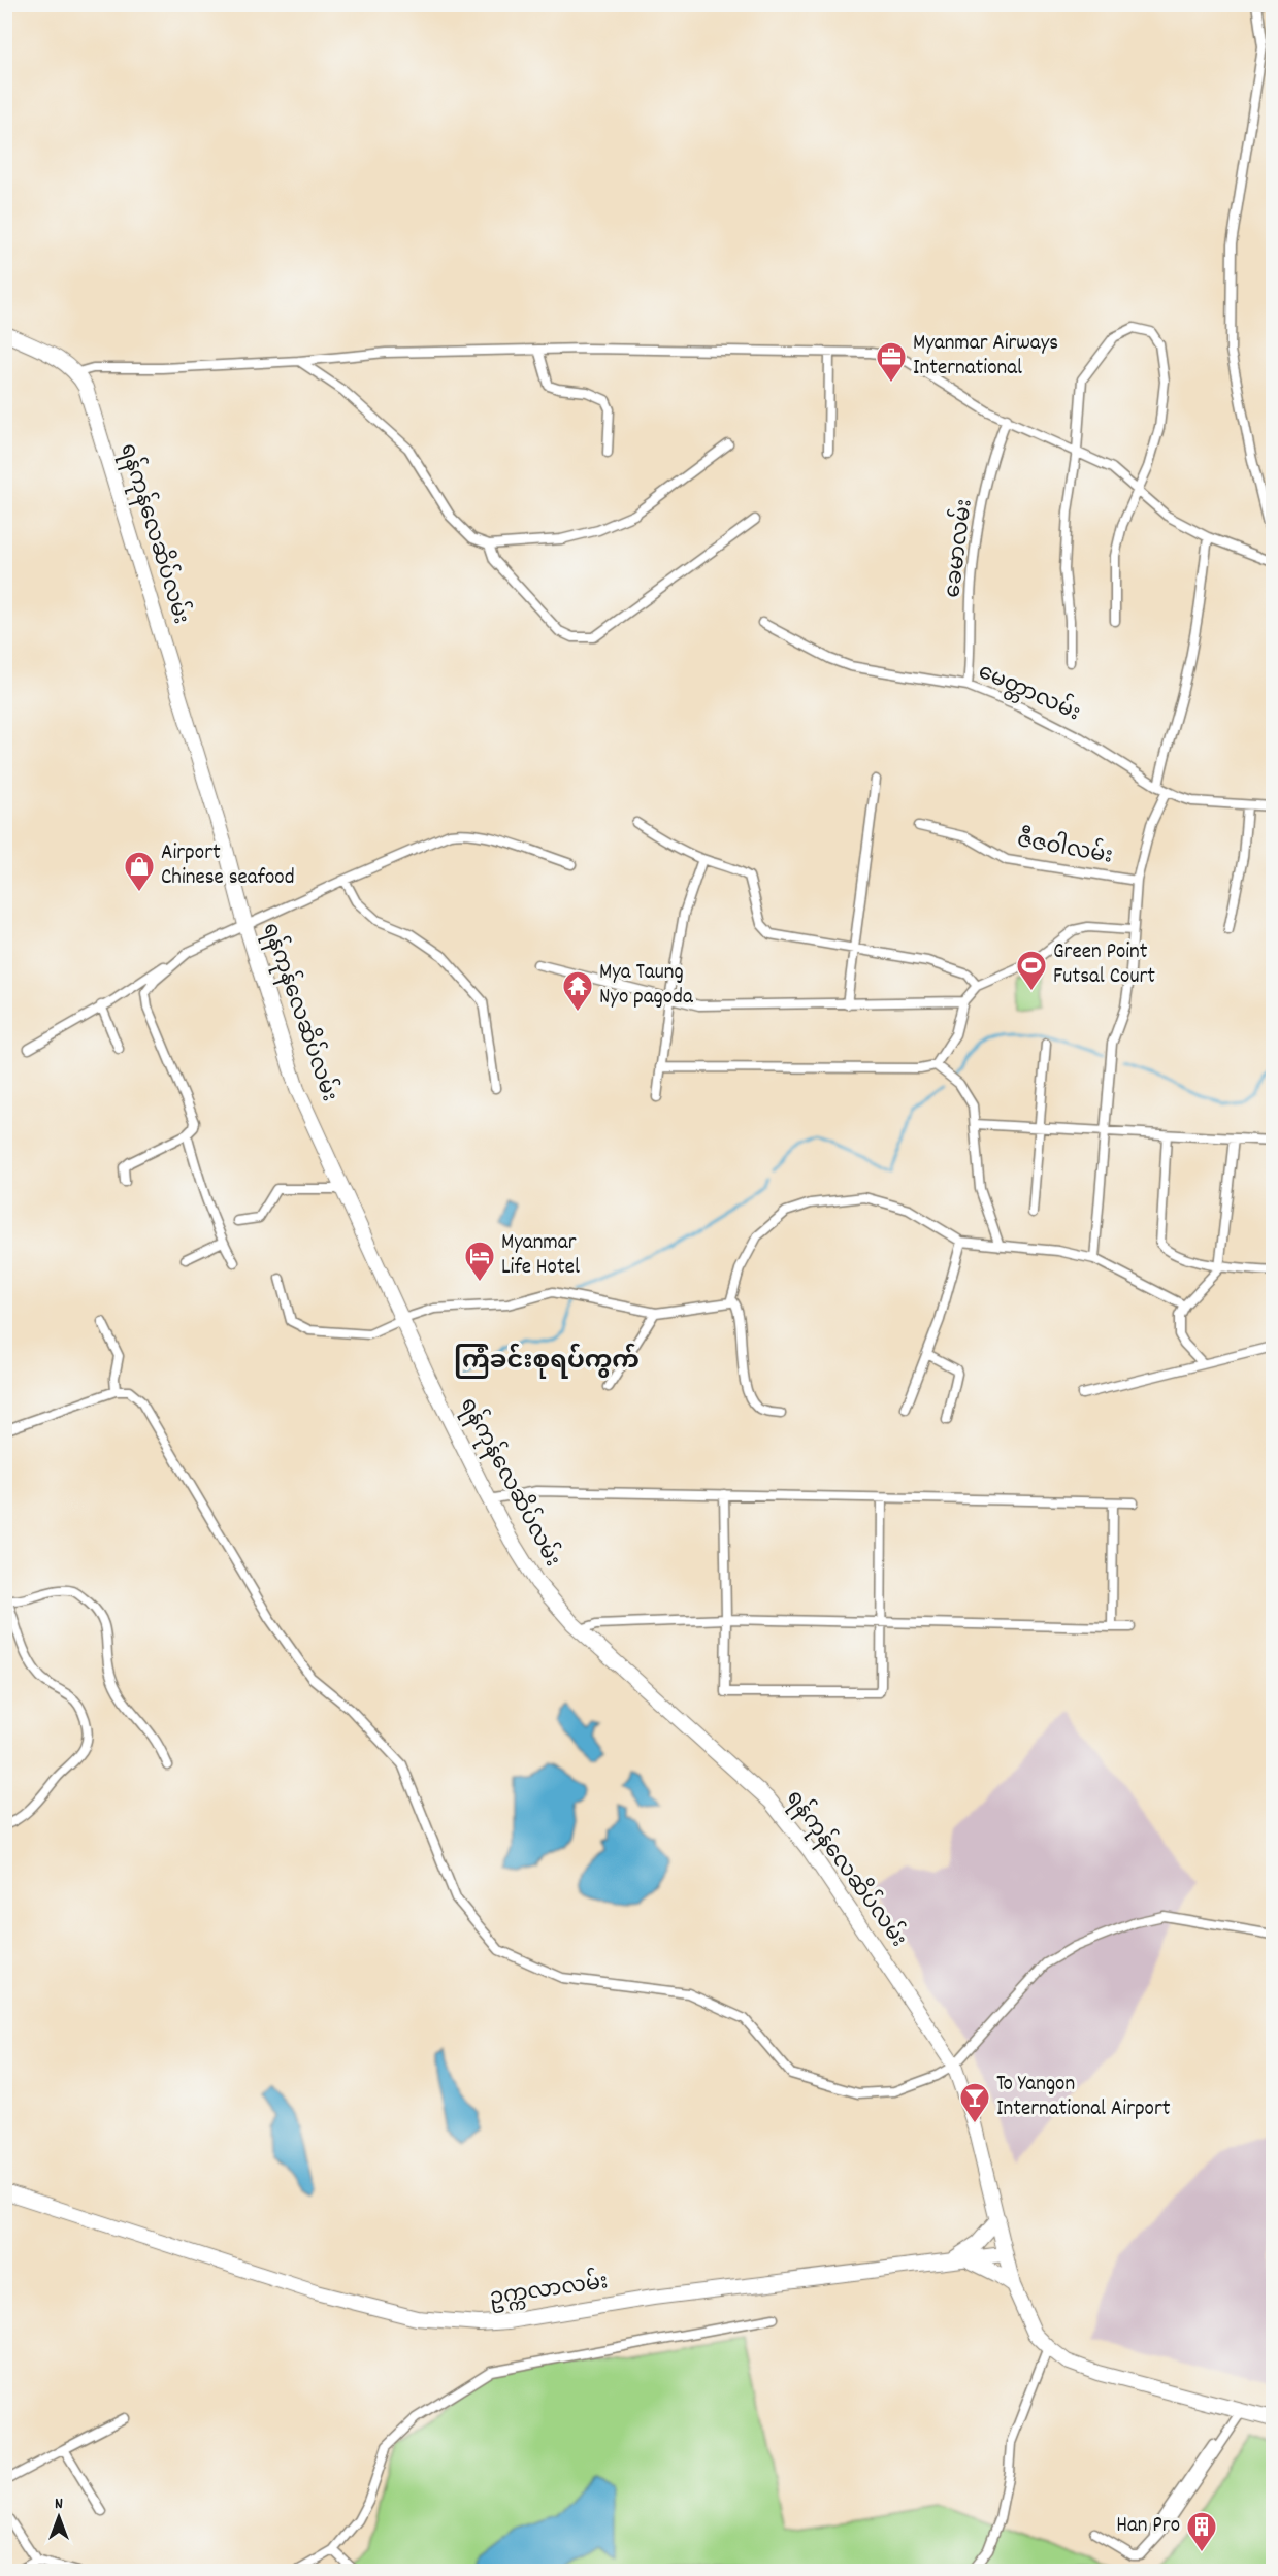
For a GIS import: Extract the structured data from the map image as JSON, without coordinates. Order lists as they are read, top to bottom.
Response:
{
  "streets": {
    "main road": ["ရန်ကုန်လေဆိပ်လမ်း", "ဥက္ကလာလမ်း"],
    "street": ["ခေမာလမ်း", "မေတ္တာလမ်း", "ဇီဇဝါလမ်း"]
  },
  "crossings": [
    ["ရန်ကုန်လေဆိပ်လမ်း", "ဥက္ကလာလမ်း"],
    ["ခေမာလမ်း", "မေတ္တာလမ်း"]
  ],
  "districts": ["ကြံခင်းစုရပ်ကွက်"],
  "places": {
    "office": ["Myanmar Airways International"],
    "shop": ["Airport Chinese seafood"],
    "sports": ["Green Point Futsal Court"],
    "temple": ["Mya Taung Nyo pagoda"],
    "hotel": ["Myanmar Life Hotel"],
    "bar": ["To Yangon International Airport"],
    "building": ["Han Pro"]
  },
  "north": "top"
}
